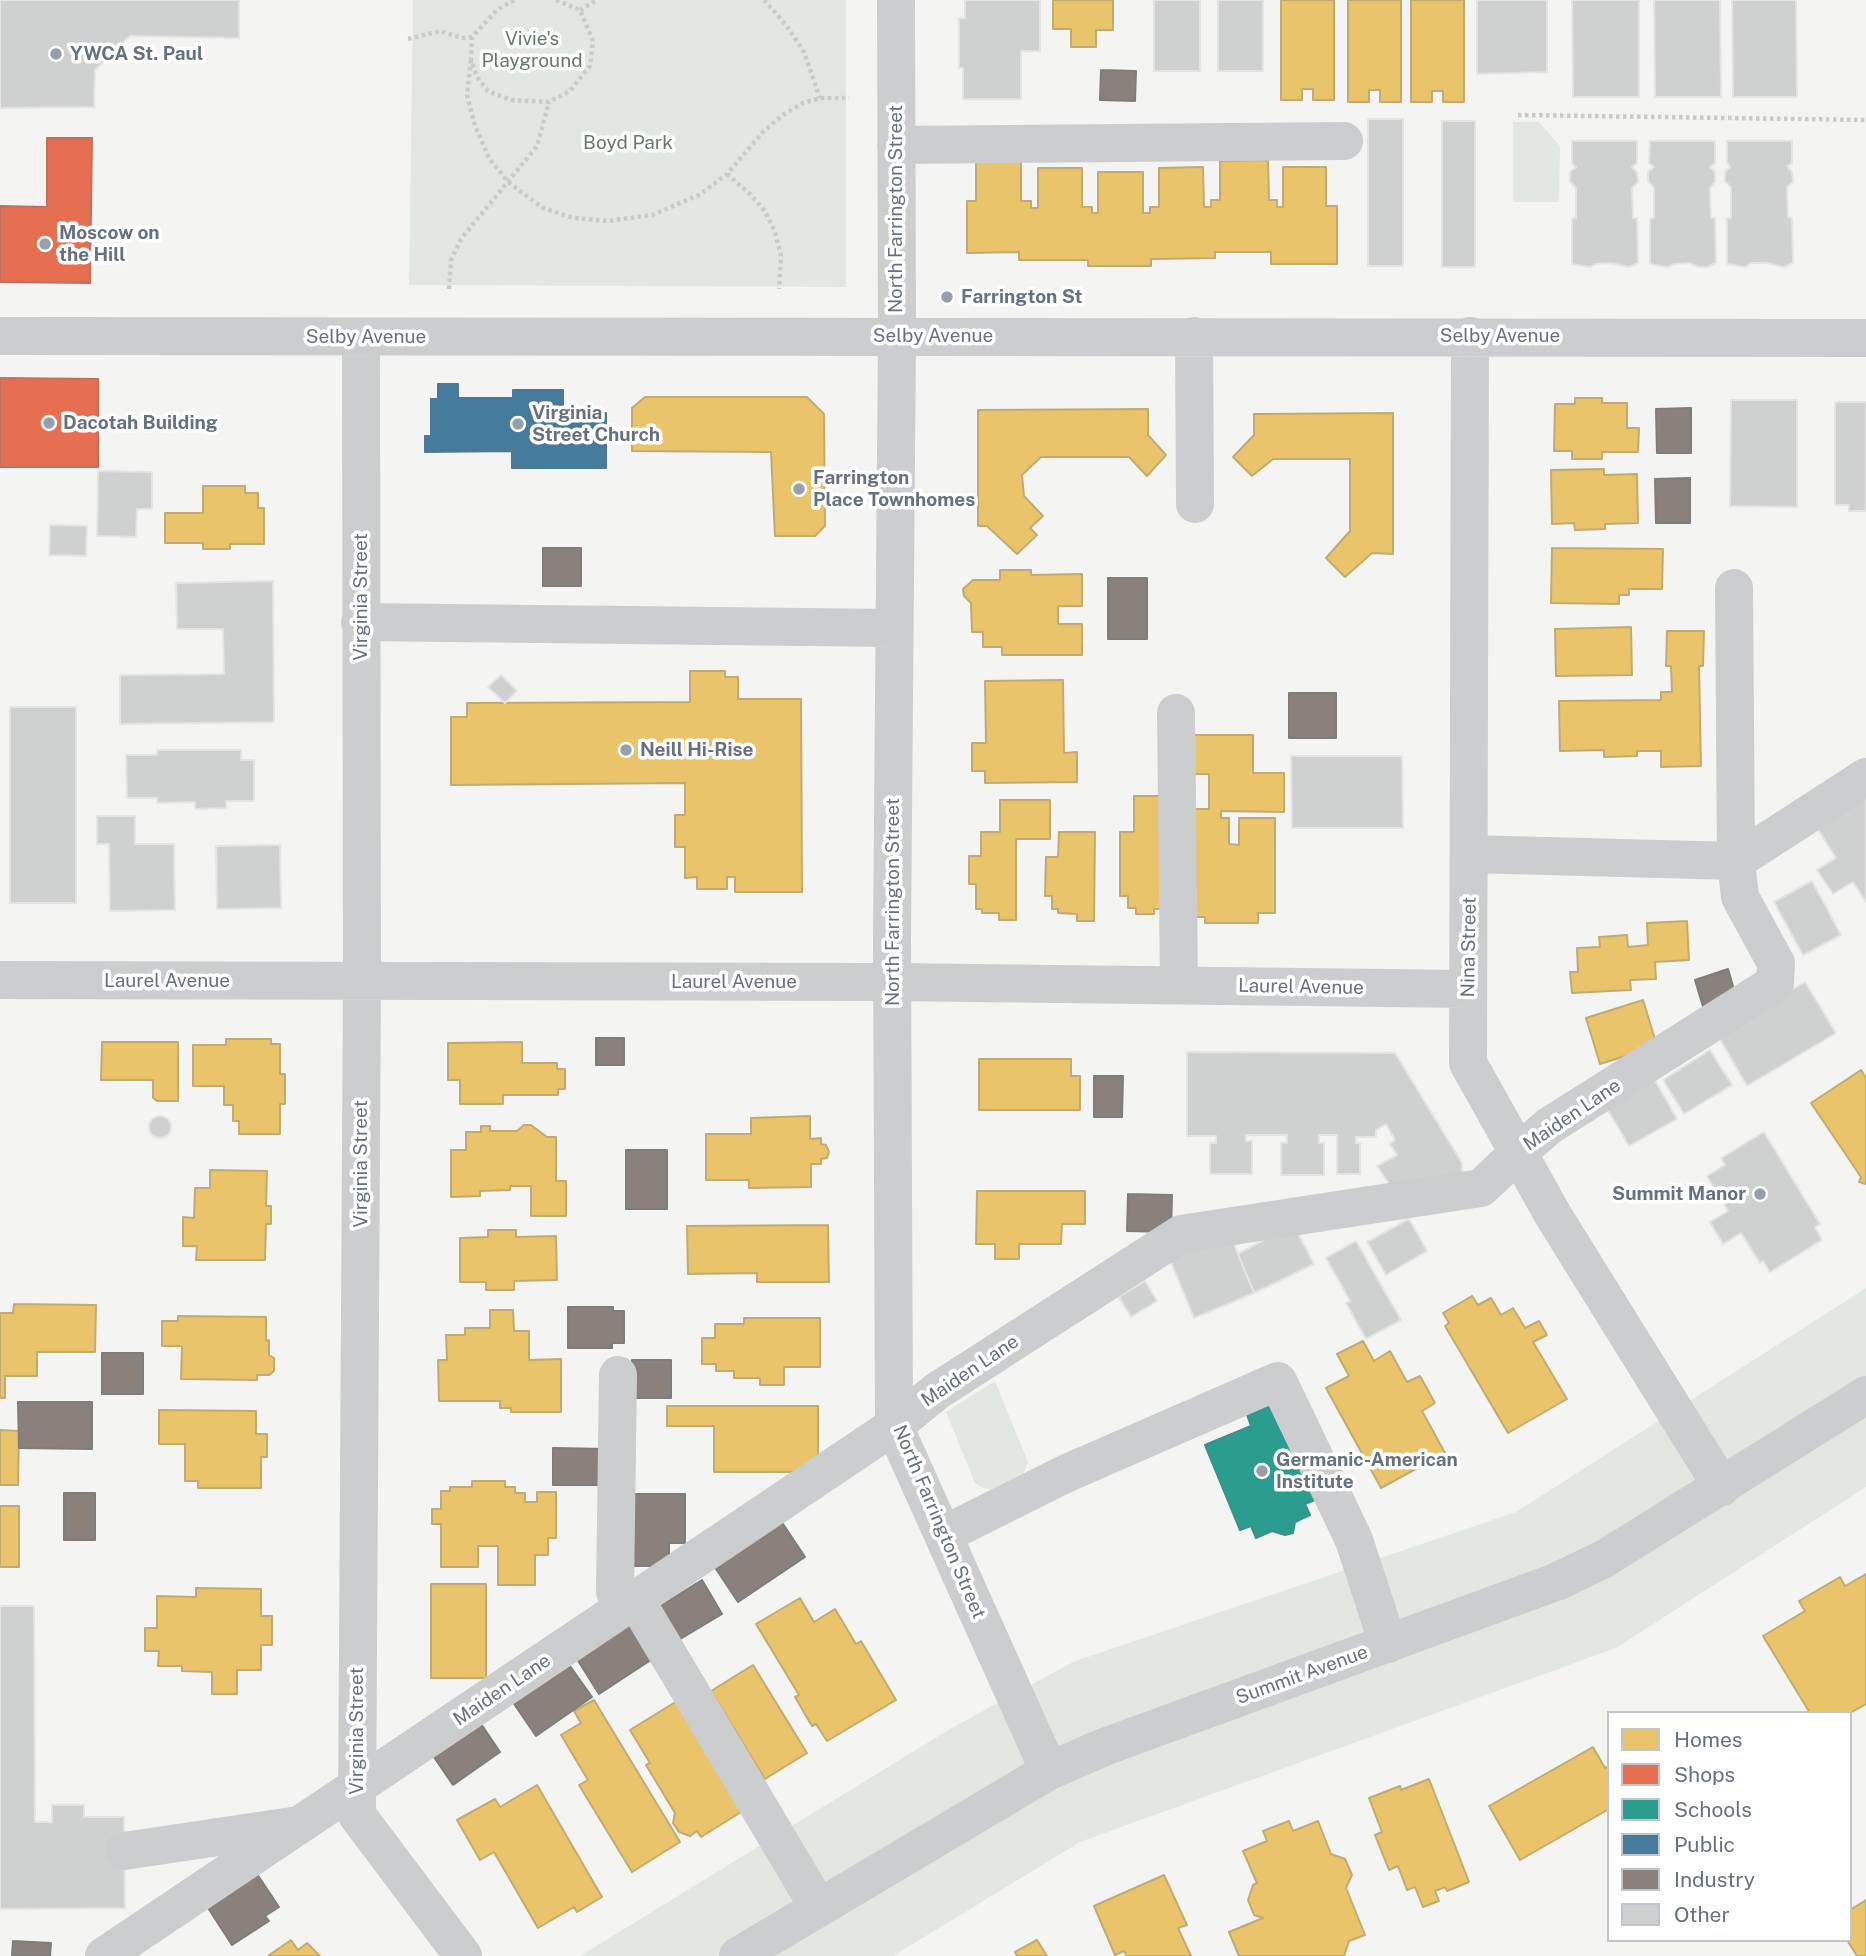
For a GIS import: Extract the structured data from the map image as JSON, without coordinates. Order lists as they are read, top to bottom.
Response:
{
  "streets": {
    "street": [
      "North Farrington Street",
      "Selby Avenue",
      "Virginia Street",
      "Nina Street",
      "Laurel Avenue",
      "Maiden Lane",
      "Summit Avenue"
    ]
  },
  "crossings": [
    ["North Farrington Street", "Selby Avenue"],
    ["North Farrington Street", "Laurel Avenue"],
    ["North Farrington Street", "Maiden Lane"],
    ["North Farrington Street", "Summit Avenue"],
    ["Selby Avenue", "Virginia Street"],
    ["Selby Avenue", "Nina Street"],
    ["Virginia Street", "Laurel Avenue"],
    ["Virginia Street", "Maiden Lane"],
    ["Nina Street", "Laurel Avenue"],
    ["Nina Street", "Maiden Lane"],
    ["Nina Street", "Summit Avenue"]
  ],
  "parks": ["Vivie's Playground", "Boyd Park"],
  "places": [
    "YWCA St. Paul",
    "Moscow on the Hill",
    "Farrington St",
    "Dacotah Building",
    "Virginia Street Church",
    "Farrington Place Townhomes",
    "Neill Hi-Rise",
    "Summit Manor",
    "Germanic-American Institute"
  ],
  "legend": [
    "Homes",
    "Shops",
    "Schools",
    "Public",
    "Industry",
    "Other"
  ]
}
